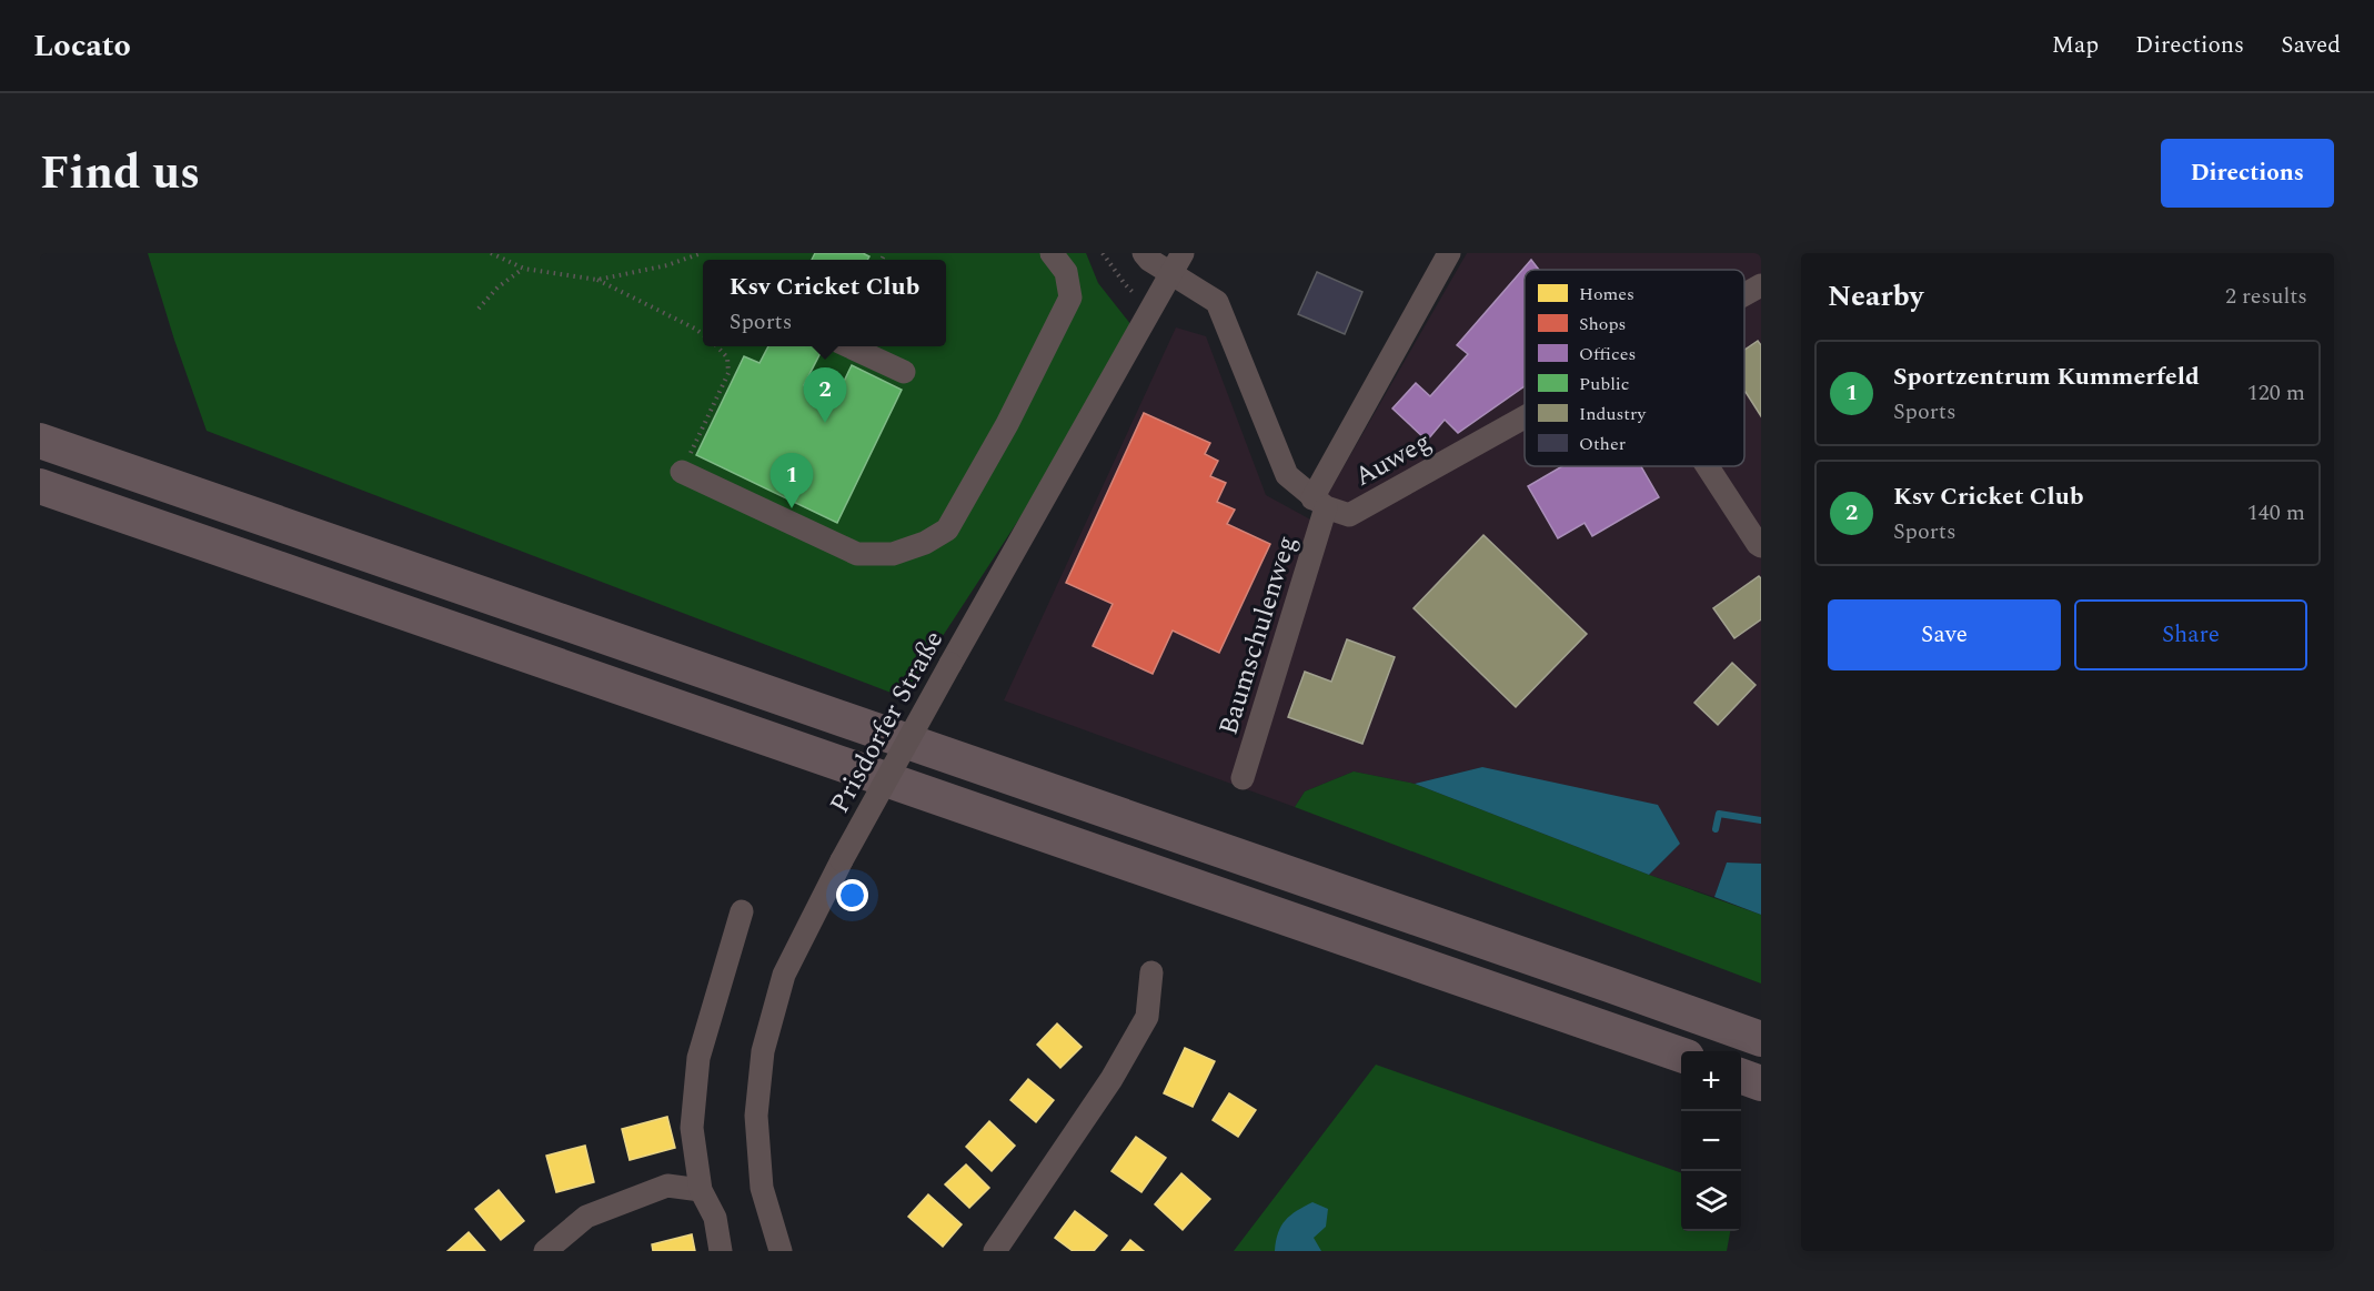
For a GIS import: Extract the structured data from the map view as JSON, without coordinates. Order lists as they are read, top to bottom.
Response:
{
  "streets": {
    "street": ["Auweg", "Baumschulenweg", "Prisdorfer Straße"]
  },
  "crossings": [
    ["Auweg", "Baumschulenweg"]
  ],
  "legend": [
    "Homes",
    "Shops",
    "Offices",
    "Public",
    "Industry",
    "Other"
  ],
  "page": {
    "header": "Locato",
    "nav": ["Map", "Directions", "Saved"],
    "title": "Find us",
    "buttons": [
      "Directions",
      ["Save", "Share"]
    ],
    "heading": ["Nearby", "2 results"],
    "popup": ["Ksv Cricket Club", "Sports"],
    "list": [
      {
        "mark": "1",
        "name": "Sportzentrum Kummerfeld",
        "note": "Sports",
        "value": "120 m"
      },
      {
        "mark": "2",
        "name": "Ksv Cricket Club",
        "note": "Sports",
        "value": "140 m"
      }
    ],
    "pins": ["2", "1"],
    "map_buttons": ["+", "−"]
  }
}
